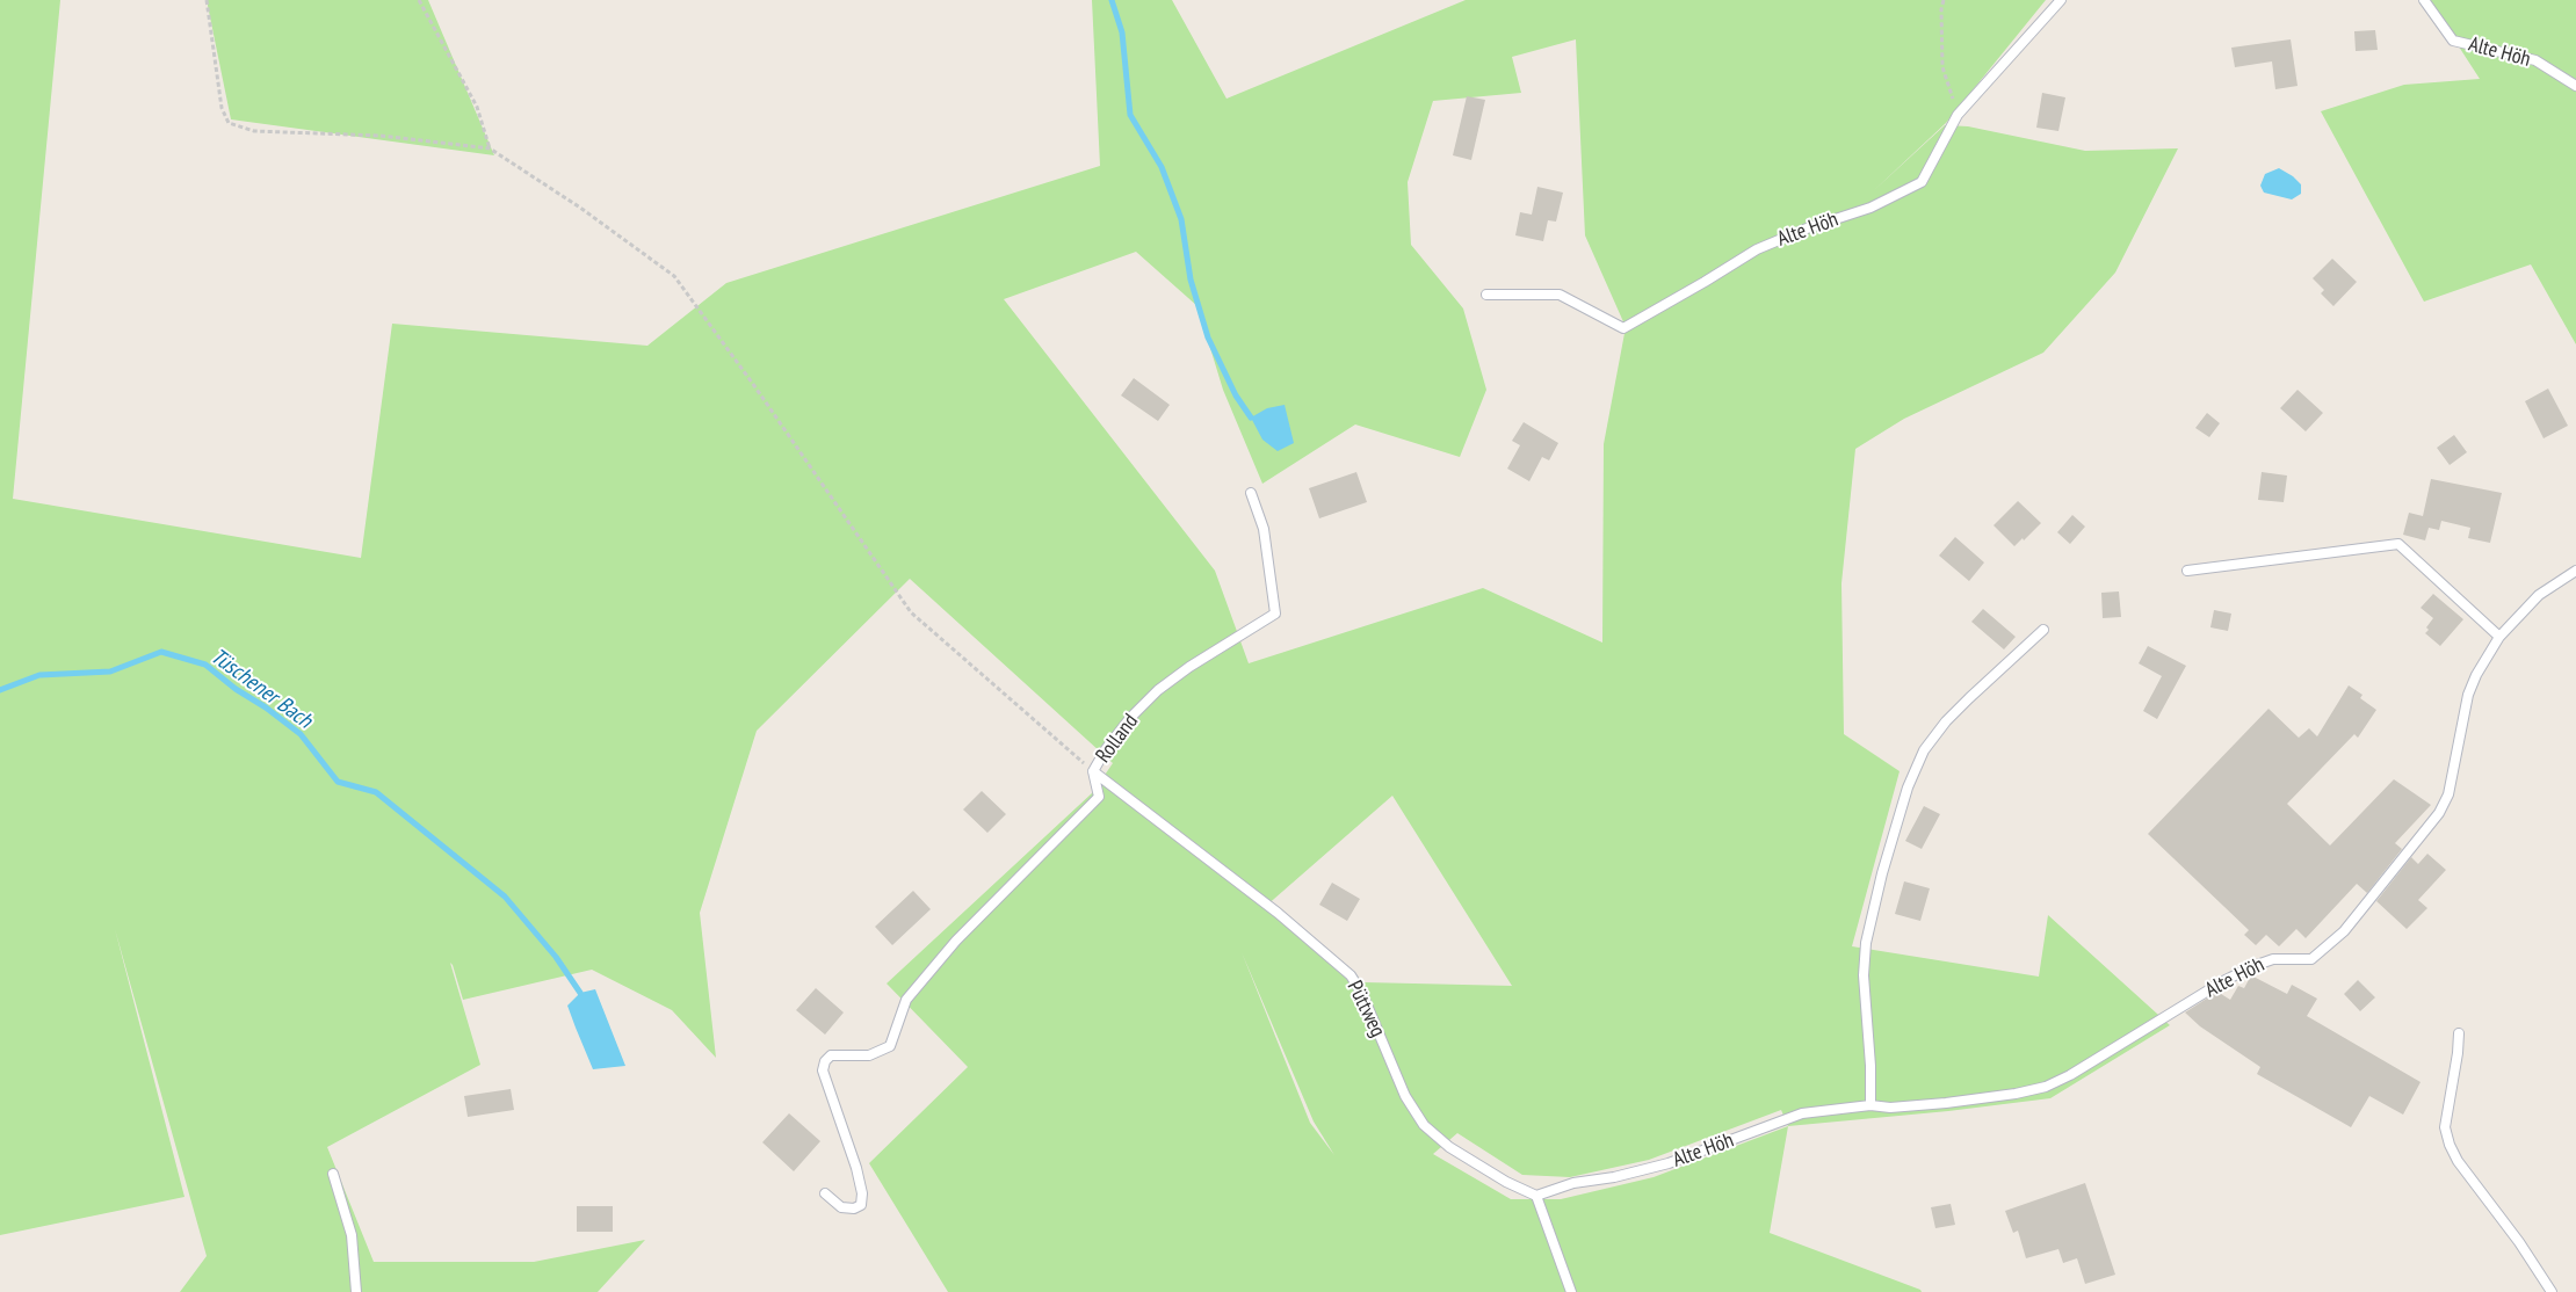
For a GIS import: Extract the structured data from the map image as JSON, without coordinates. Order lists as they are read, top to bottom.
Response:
{
  "streets": {
    "lane": ["Alte Höh", "Rolland", "Püttweg"]
  },
  "crossings": [
    ["Alte Höh", "Püttweg"],
    ["Rolland", "Püttweg"]
  ],
  "water": ["Tüschener Bach"]
}
